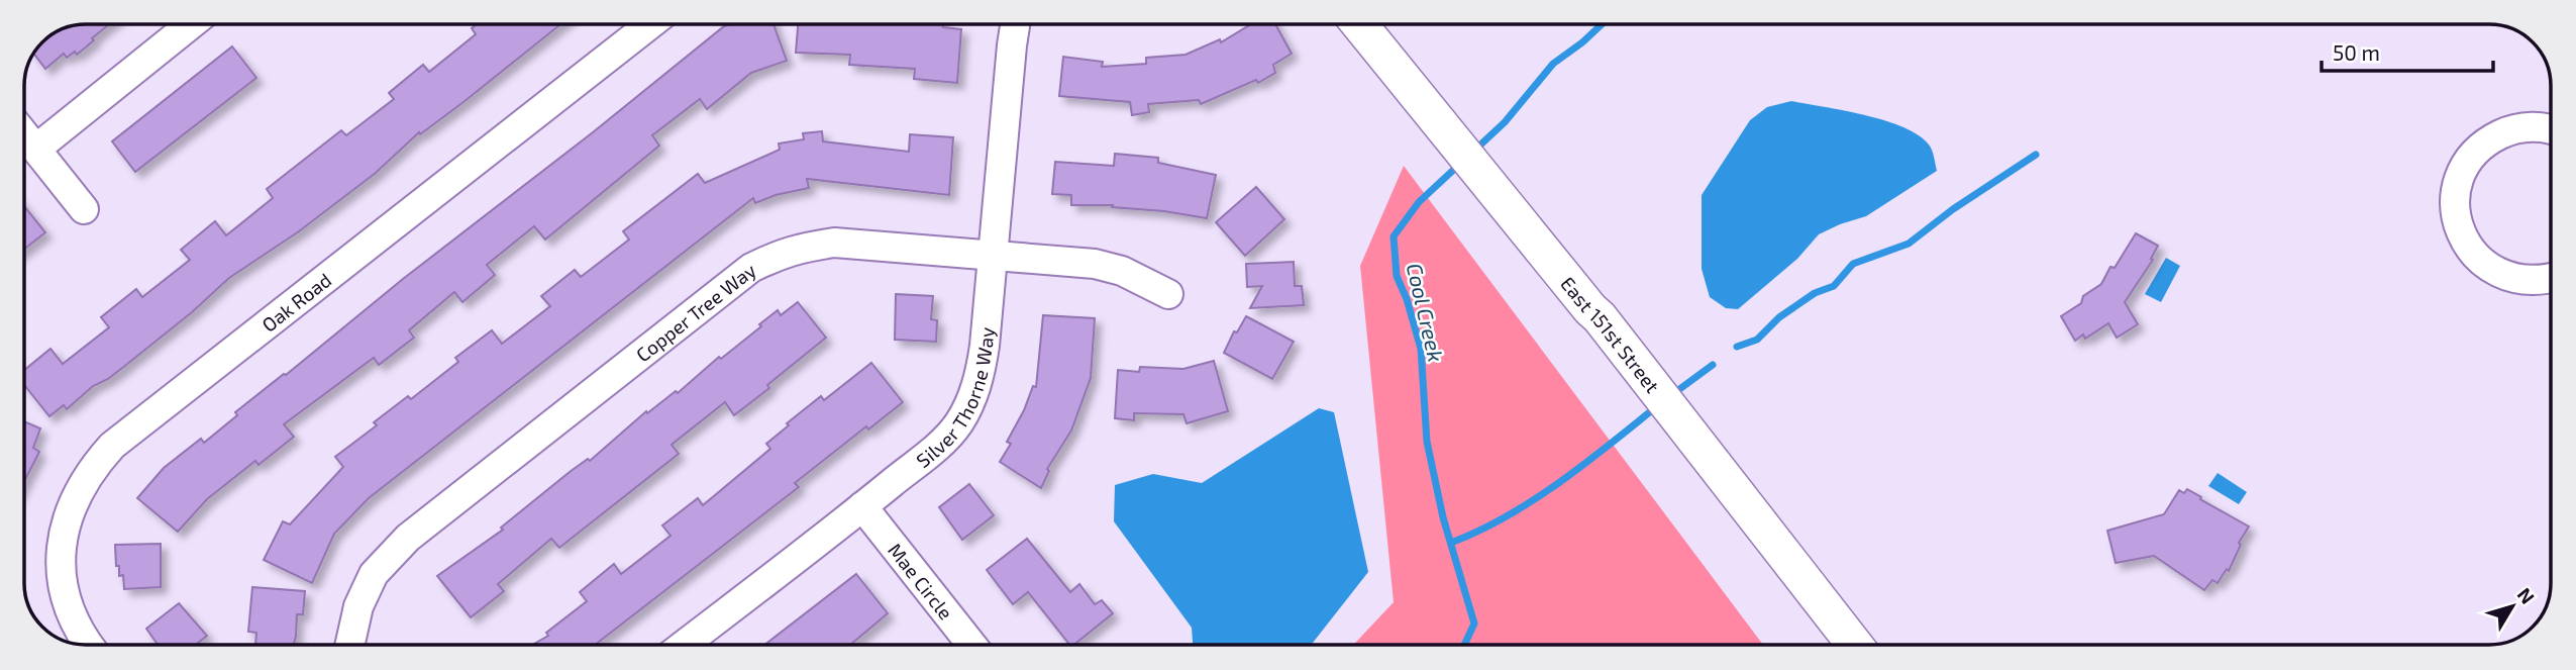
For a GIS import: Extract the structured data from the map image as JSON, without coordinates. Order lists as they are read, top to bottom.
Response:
{
  "streets": {
    "street": [
      "Oak Road",
      "Copper Tree Way",
      "East 151st Street",
      "Silver Thorne Way",
      "Mae Circle"
    ]
  },
  "crossings": [
    ["Copper Tree Way", "Silver Thorne Way"],
    ["Silver Thorne Way", "Mae Circle"]
  ],
  "water": ["Cool Creek"],
  "scale_bar": "50 m",
  "north": "top right"
}
